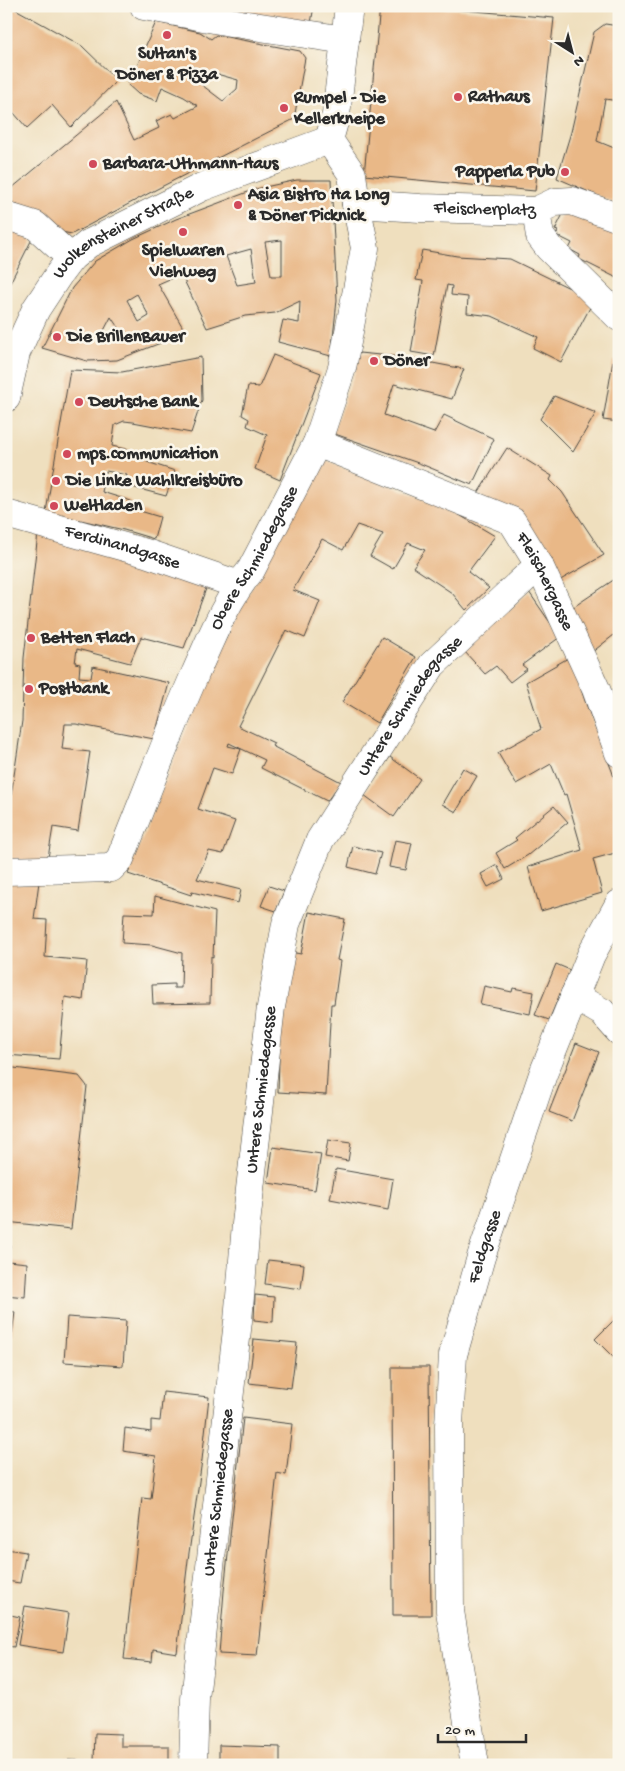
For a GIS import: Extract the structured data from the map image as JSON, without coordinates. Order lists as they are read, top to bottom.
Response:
{
  "streets": {
    "street": [
      "Fleischerplatz",
      "Wolkensteiner Straße",
      "Ferdinandgasse",
      "Obere Schmiedegasse",
      "Fleischergasse",
      "Untere Schmiedegasse",
      "Feldgasse"
    ]
  },
  "crossings": [
    ["Fleischerplatz", "Obere Schmiedegasse"],
    ["Wolkensteiner Straße", "Obere Schmiedegasse"],
    ["Ferdinandgasse", "Obere Schmiedegasse"],
    ["Obere Schmiedegasse", "Fleischergasse"],
    ["Fleischergasse", "Untere Schmiedegasse"]
  ],
  "places": [
    "Sultan's Döner & Pizza",
    "Rathaus",
    "Rumpel - Die Kellerkneipe",
    "Barbara-Uthmann-Haus",
    "Papperla Pub",
    "Asia Bistro Ha Long & Döner Picknick",
    "Spielwaren Viehweg",
    "Die BrillenBauer",
    "Döner",
    "Deutsche Bank",
    "mps.communication",
    "Die Linke Wahlkreisbüro",
    "Weltladen",
    "Betten Flach",
    "Postbank"
  ],
  "scale_bar": "20 m",
  "north": "bottom right"
}
